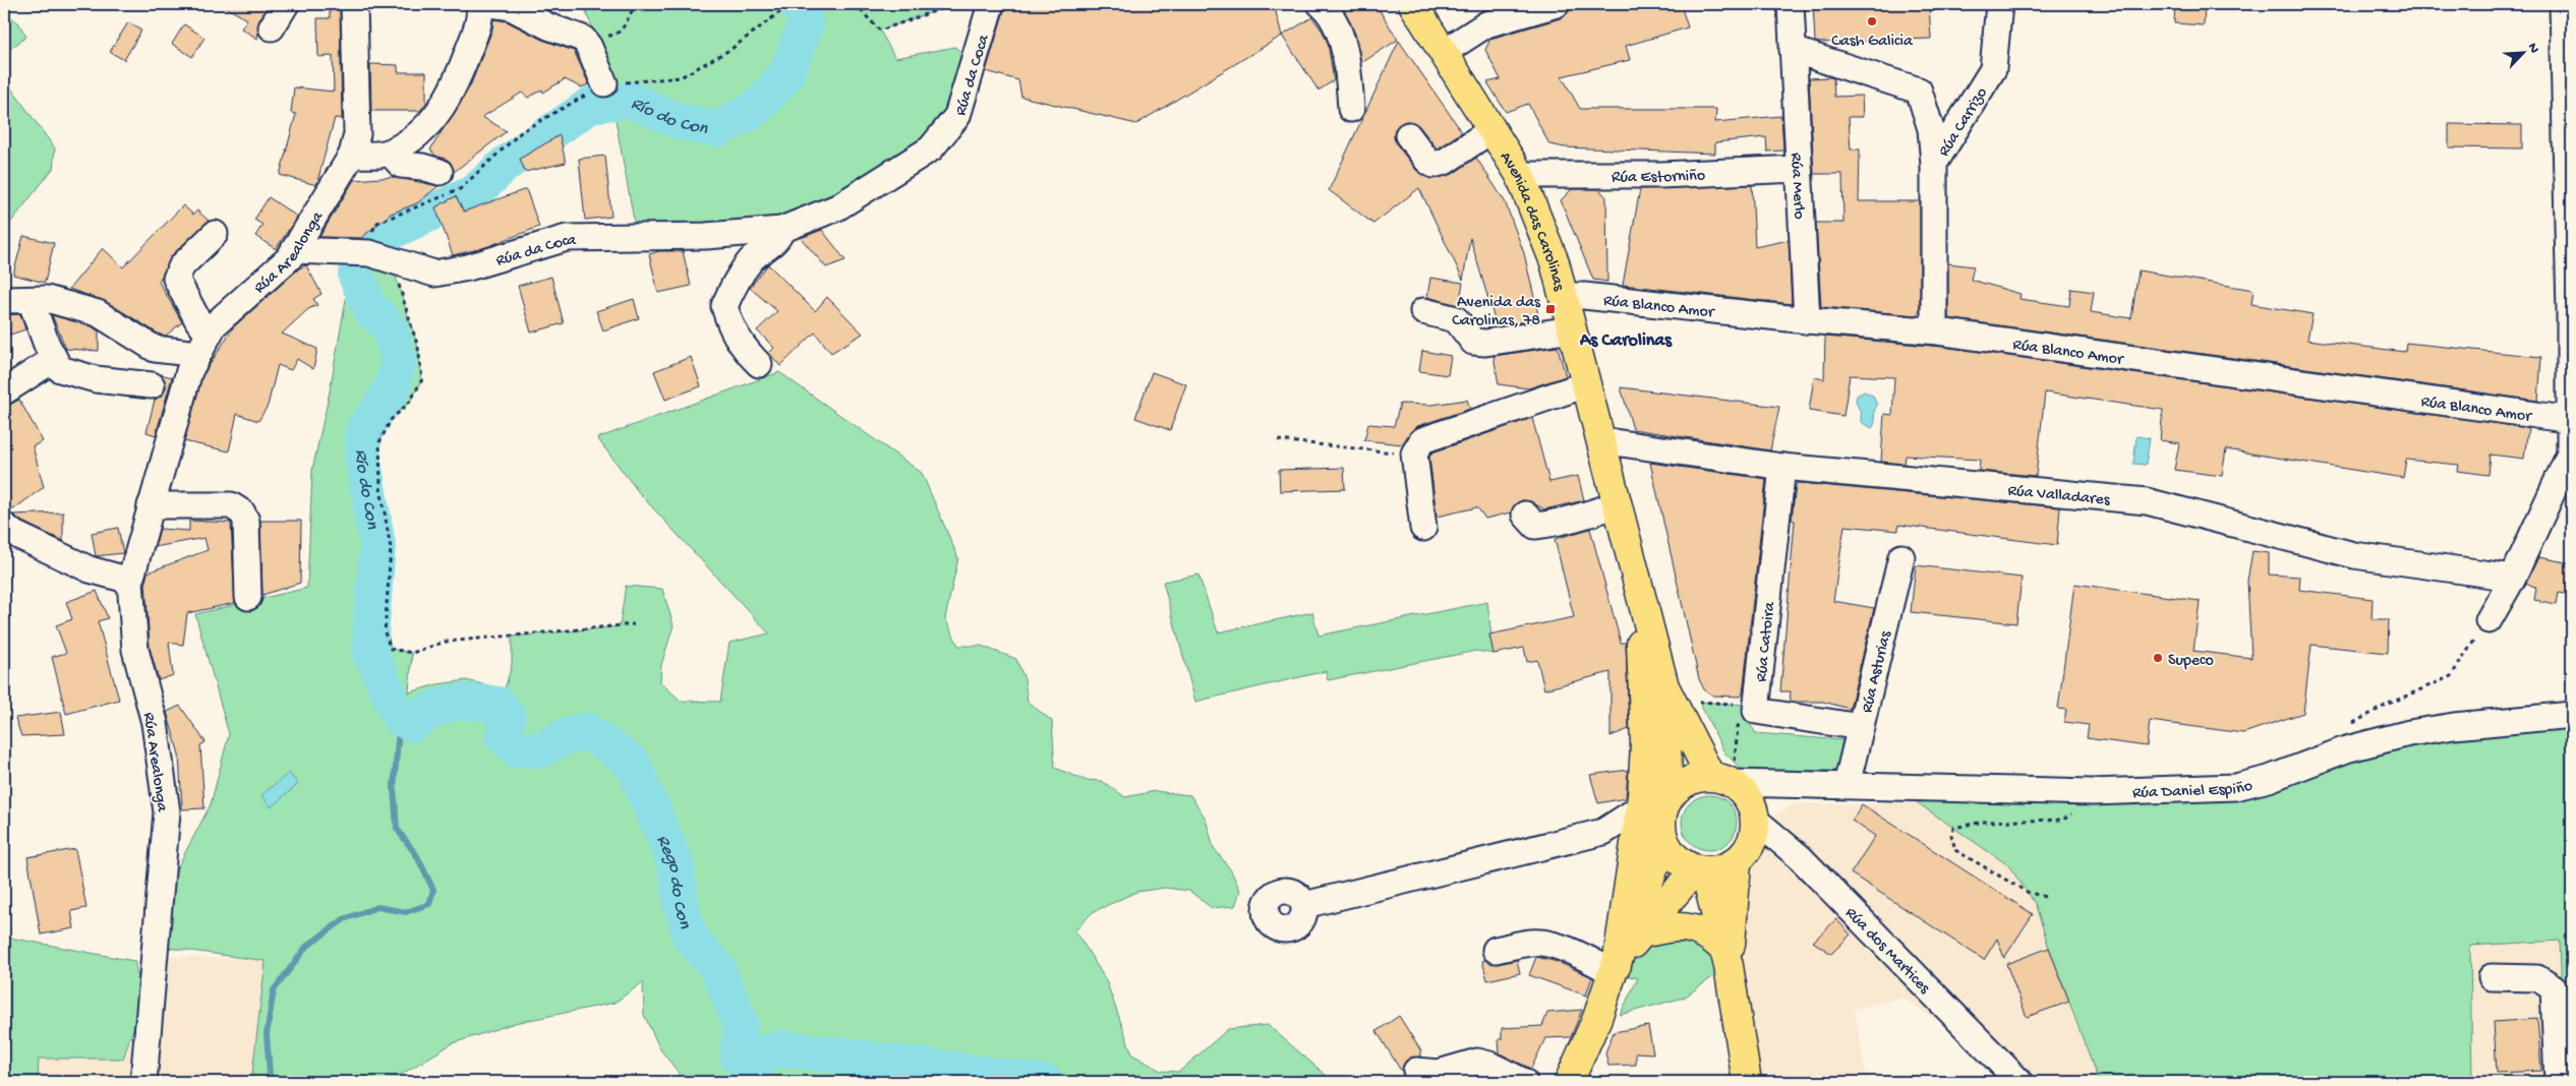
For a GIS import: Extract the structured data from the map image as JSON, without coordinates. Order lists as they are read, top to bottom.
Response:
{
  "streets": {
    "main road": ["Avenida das Carolinas"],
    "street": [
      "Rúa da Coca",
      "Rúa Carrizo",
      "Rúa Estorniño",
      "Rúa Merlo",
      "Rúa Arealonga",
      "Rúa Blanco Amor",
      "Rúa Valladares",
      "Rúa Catoira",
      "Rúa Asturias",
      "Rúa Daniel Espiño",
      "Rúa dos Martices"
    ]
  },
  "crossings": [
    ["Rúa da Coca", "Rúa Arealonga"],
    ["Rúa Carrizo", "Rúa Blanco Amor"],
    ["Rúa Estorniño", "Rúa Merlo"],
    ["Rúa Estorniño", "Avenida das Carolinas"],
    ["Rúa Merlo", "Rúa Blanco Amor"],
    ["Avenida das Carolinas", "Rúa Blanco Amor"],
    ["Avenida das Carolinas", "Rúa Valladares"],
    ["Rúa Valladares", "Rúa Catoira"],
    ["Rúa Catoira", "Rúa Asturias"],
    ["Rúa Asturias", "Rúa Daniel Espiño"],
    ["Rúa Daniel Espiño", "Rúa dos Martices"]
  ],
  "districts": ["As Carolinas"],
  "water": ["Río do Con", "Rego do Con"],
  "places": {
    "other": ["Cash Galicia", "Supeco"],
    "transit": ["Avenida das Carolinas, 78"]
  },
  "north": "top right"
}
